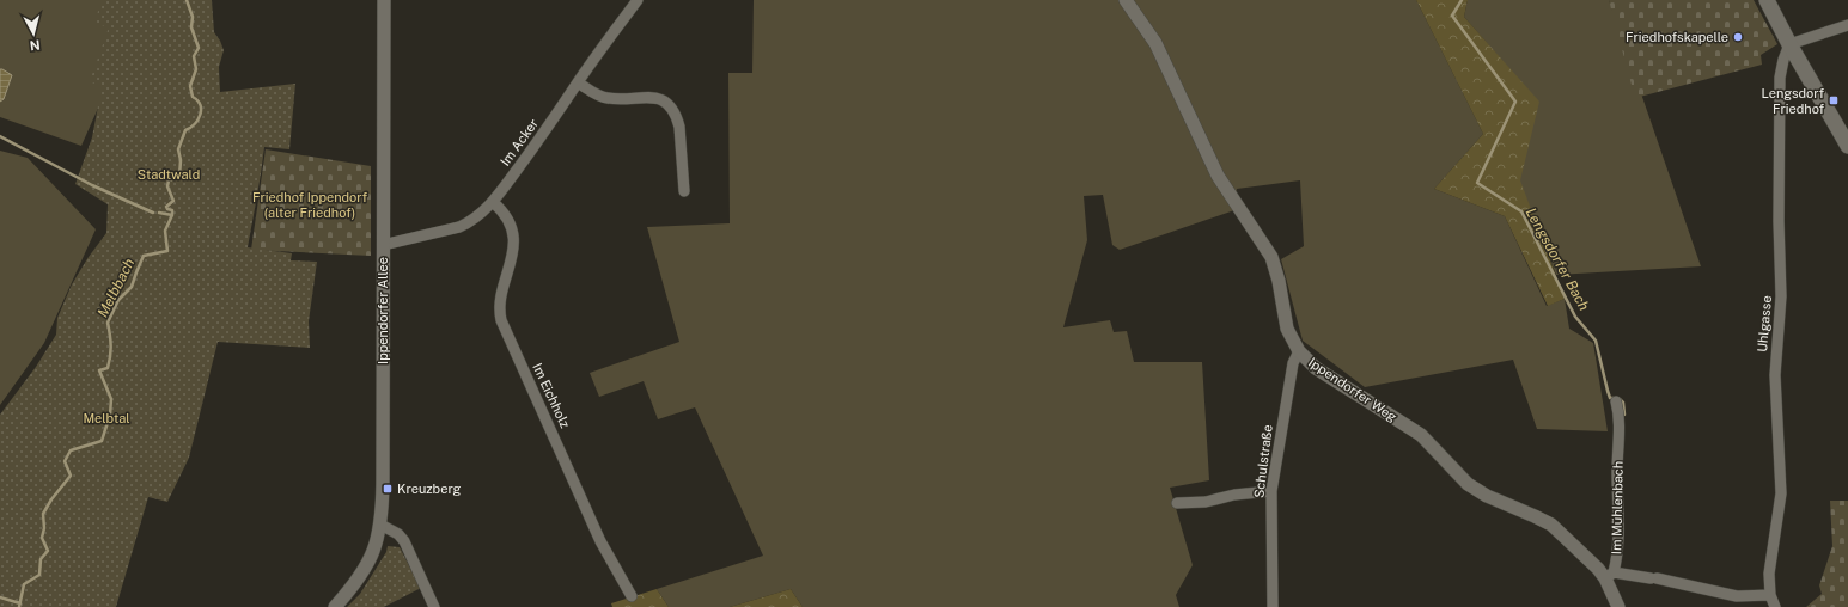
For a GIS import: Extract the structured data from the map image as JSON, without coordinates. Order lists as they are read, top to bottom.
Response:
{
  "streets": {
    "street": [
      "Im Acker",
      "Ippendorfer Allee",
      "Uhlgasse",
      "Ippendorfer Weg",
      "Im Eichholz",
      "Schulstraße",
      "Im Mühlenbach"
    ]
  },
  "crossings": [
    ["Im Acker", "Ippendorfer Allee"],
    ["Im Acker", "Im Eichholz"],
    ["Ippendorfer Weg", "Schulstraße"],
    ["Ippendorfer Weg", "Im Mühlenbach"]
  ],
  "water": ["Lengsdorfer Bach", "Melbbach"],
  "parks": ["Stadtwald", "Friedhof Ippendorf (alter Friedhof)", "Melbtal"],
  "places": {
    "other": ["Friedhofskapelle"],
    "transit": ["Lengsdorf Friedhof", "Kreuzberg"]
  },
  "north": "bottom"
}
